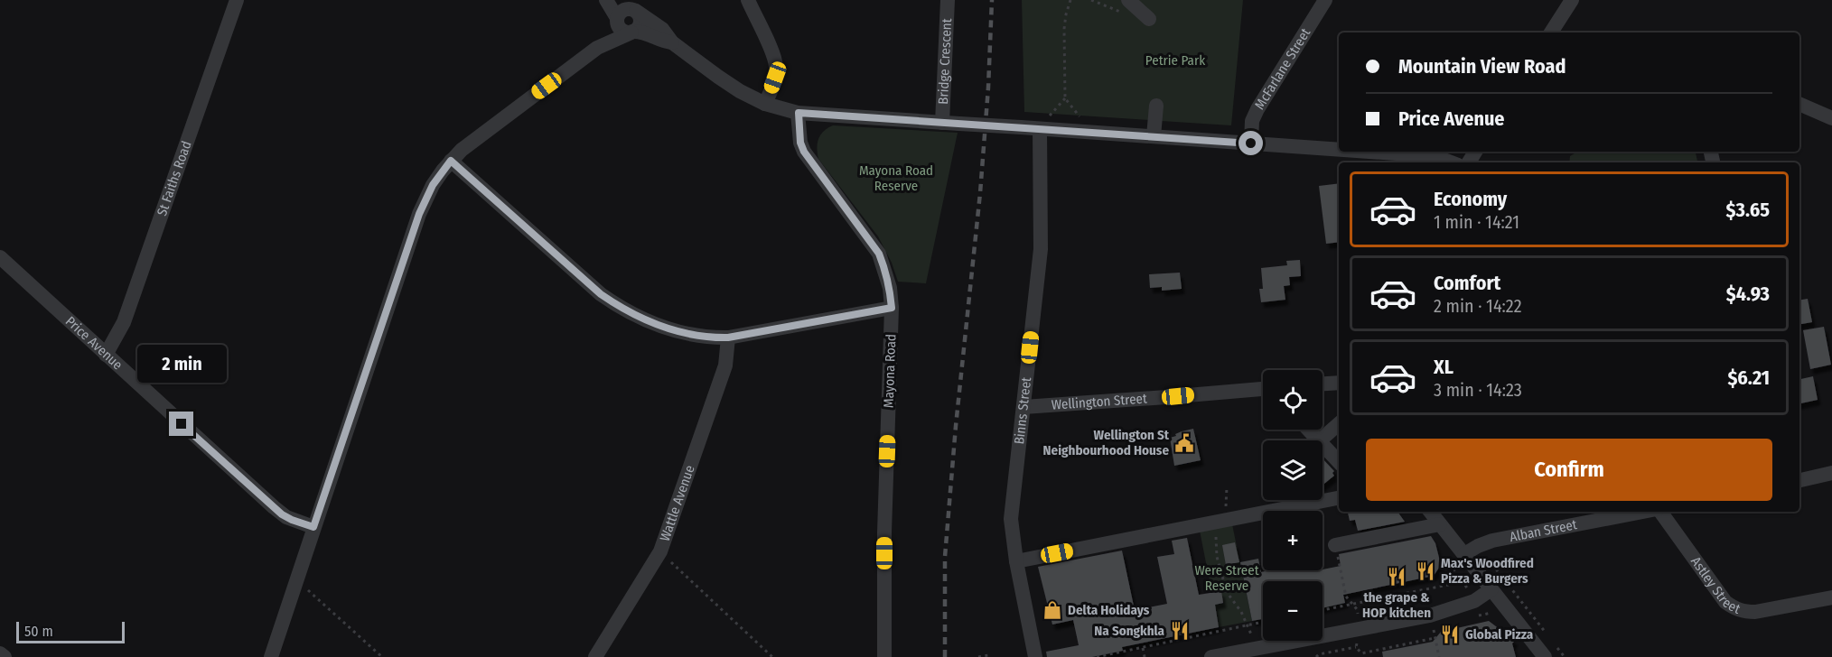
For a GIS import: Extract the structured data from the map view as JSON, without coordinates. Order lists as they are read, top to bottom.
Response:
{
  "streets": {
    "street": [
      "Bridge Crescent",
      "McFarlane Street",
      "St Faiths Road",
      "Price Avenue",
      "Mayona Road",
      "Wellington Street",
      "Binns Street",
      "Wattle Avenue",
      "Alban Street",
      "Astley Street"
    ]
  },
  "crossings": [
    ["St Faiths Road", "Price Avenue"],
    ["Wellington Street", "Binns Street"]
  ],
  "parks": ["Petrie Park", "Mayona Road Reserve", "Were Street Reserve"],
  "places": {
    "public building": ["Wellington St Neighbourhood House"],
    "restaurant": [
      "Max's Woodfired Pizza & Burgers",
      "the grape & HOP kitchen",
      "Na Songkhla",
      "Global Pizza"
    ],
    "shop": ["Delta Holidays"]
  },
  "scale_bar": "50 m",
  "page": {
    "banner": ["Mountain View Road", "Price Avenue"],
    "list": [
      {
        "name": "Economy",
        "note": "1 min · 14:21",
        "value": "$3.65"
      },
      {
        "name": "Comfort",
        "note": "2 min · 14:22",
        "value": "$4.93"
      },
      {
        "name": "XL",
        "note": "3 min · 14:23",
        "value": "$6.21"
      }
    ],
    "bubble": "2 min",
    "map_buttons": ["+", "−"],
    "buttons": "Confirm",
    "scale": "50 m"
  }
}
